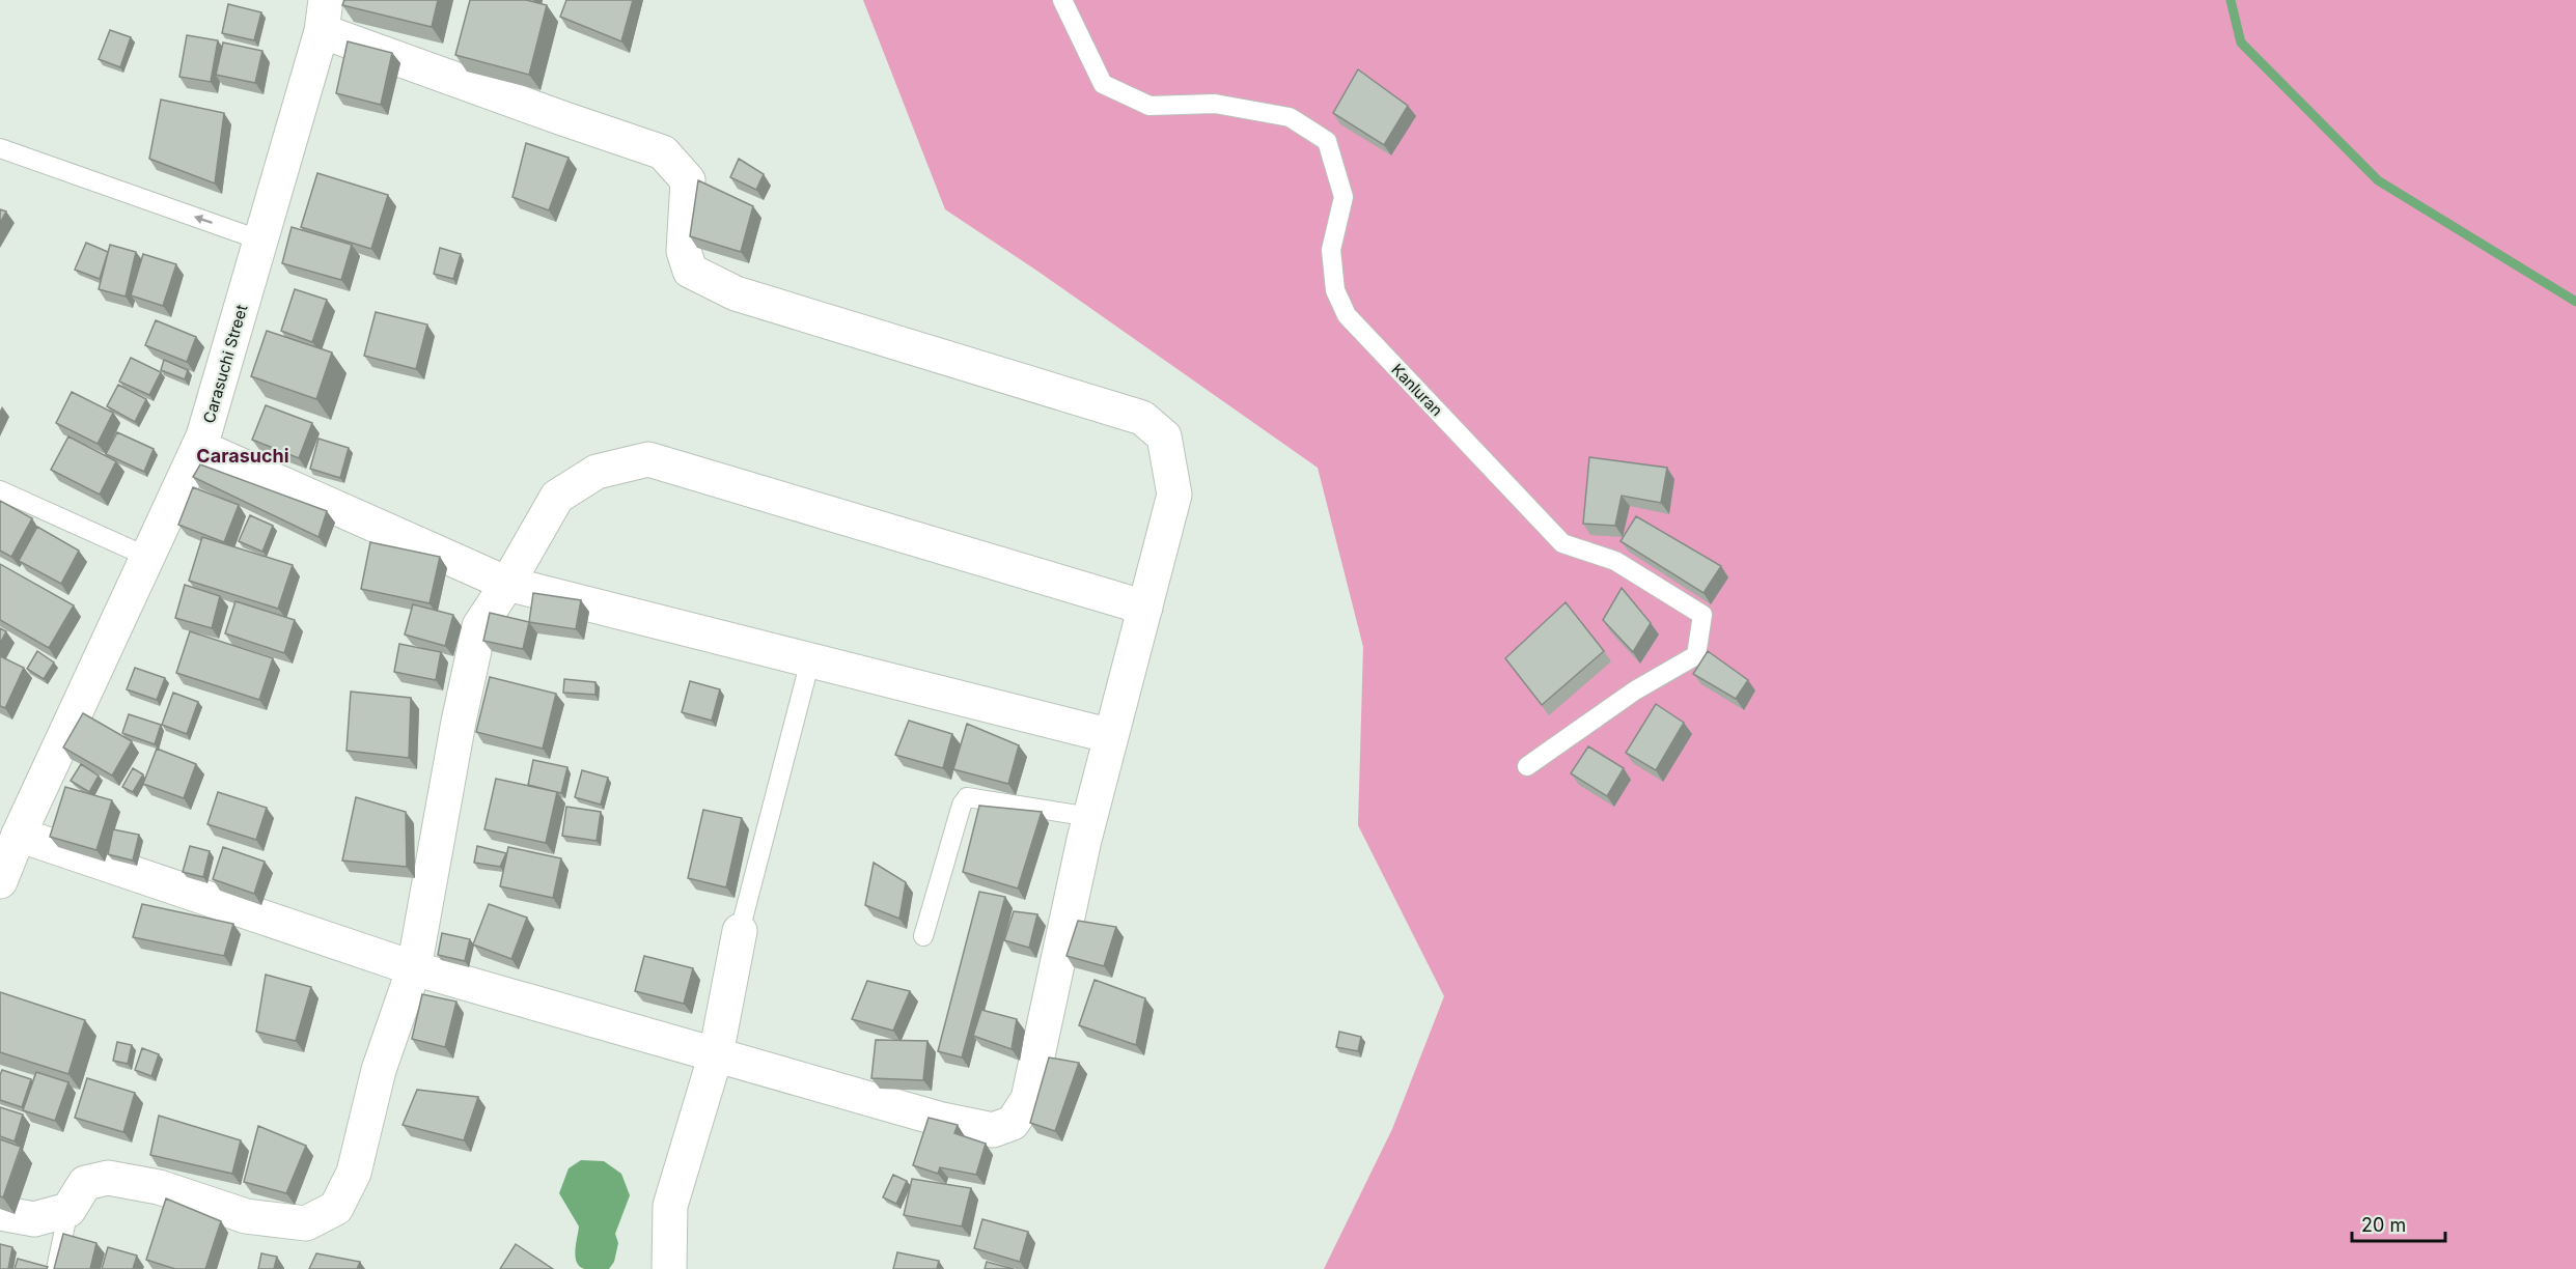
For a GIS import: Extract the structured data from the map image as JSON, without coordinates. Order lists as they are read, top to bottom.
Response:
{
  "streets": {
    "street": ["Carasuchi Street"],
    "lane": ["Kanluran"]
  },
  "districts": ["Carasuchi"],
  "scale_bar": "20 m"
}
